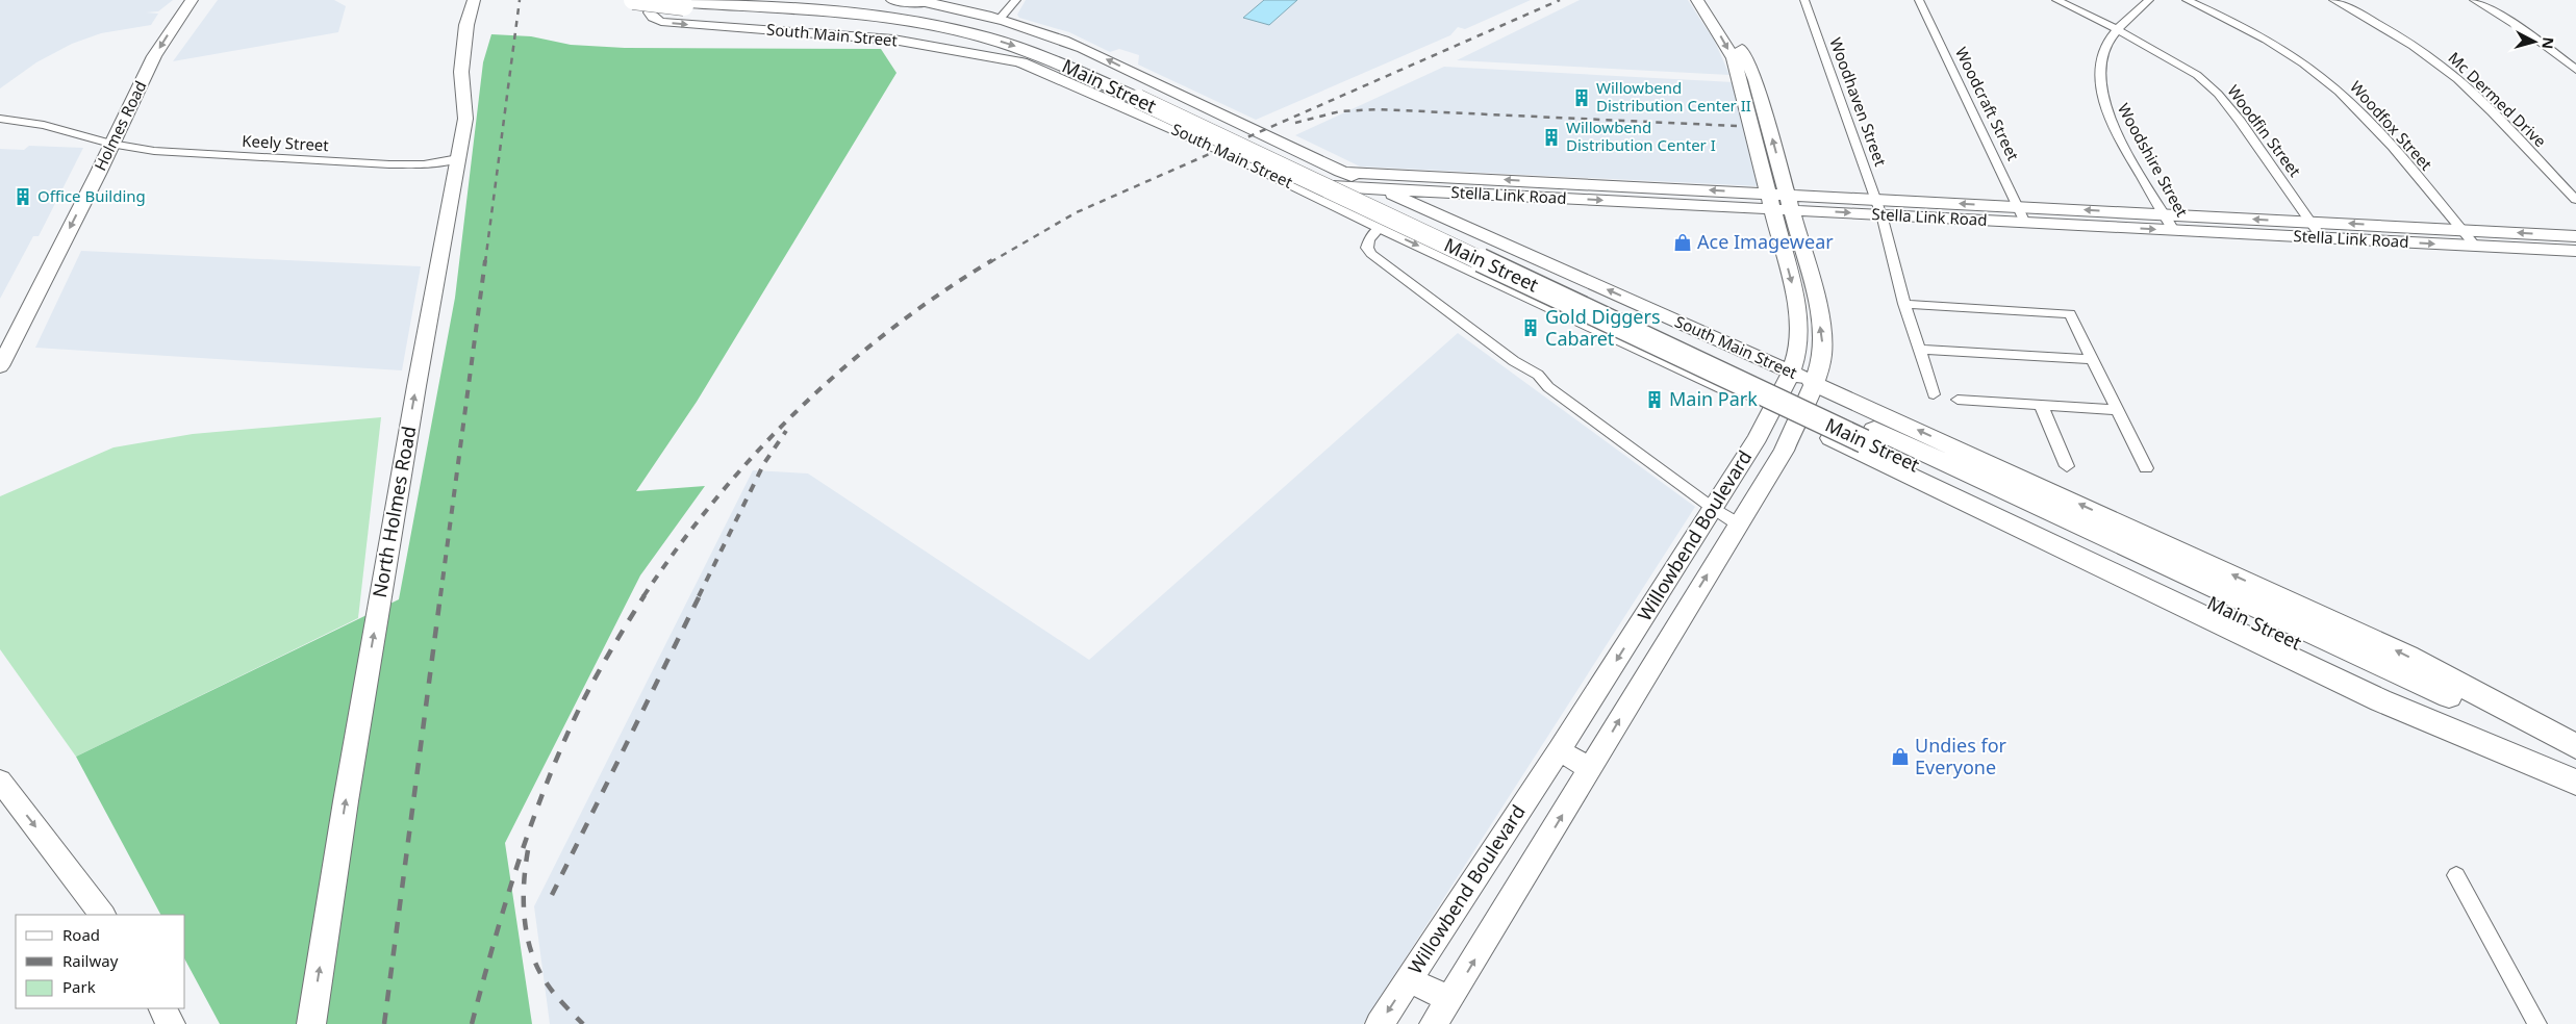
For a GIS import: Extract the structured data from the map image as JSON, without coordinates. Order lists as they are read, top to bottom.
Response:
{
  "streets": {
    "highway": ["Main Street"],
    "main road": [
      "South Main Street",
      "Holmes Road",
      "Stella Link Road",
      "North Holmes Road",
      "Willowbend Boulevard"
    ],
    "street": [
      "Mc Dermed Drive",
      "Woodhaven Street",
      "Woodcraft Street",
      "Woodfox Street",
      "Woodfin Street",
      "Keely Street",
      "Woodshire Street"
    ]
  },
  "crossings": [
    ["South Main Street", "Main Street"],
    ["South Main Street", "Stella Link Road"],
    ["South Main Street", "Willowbend Boulevard"],
    ["Woodhaven Street", "Stella Link Road"],
    ["Woodcraft Street", "Stella Link Road"],
    ["Holmes Road", "Keely Street"],
    ["Woodfox Street", "Stella Link Road"],
    ["Woodfin Street", "Woodshire Street"],
    ["Woodfin Street", "Stella Link Road"],
    ["Keely Street", "North Holmes Road"],
    ["Woodshire Street", "Stella Link Road"],
    ["Stella Link Road", "Willowbend Boulevard"]
  ],
  "one_way": ["Holmes Road", "North Holmes Road"],
  "places": {
    "building": [
      "Willowbend Distribution Center II",
      "Willowbend Distribution Center I",
      "Office Building",
      "Gold Diggers Cabaret",
      "Main Park"
    ],
    "shop": ["Ace Imagewear", "Undies for Everyone"]
  },
  "legend": ["Road", "Railway", "Park"],
  "north": "right"
}
